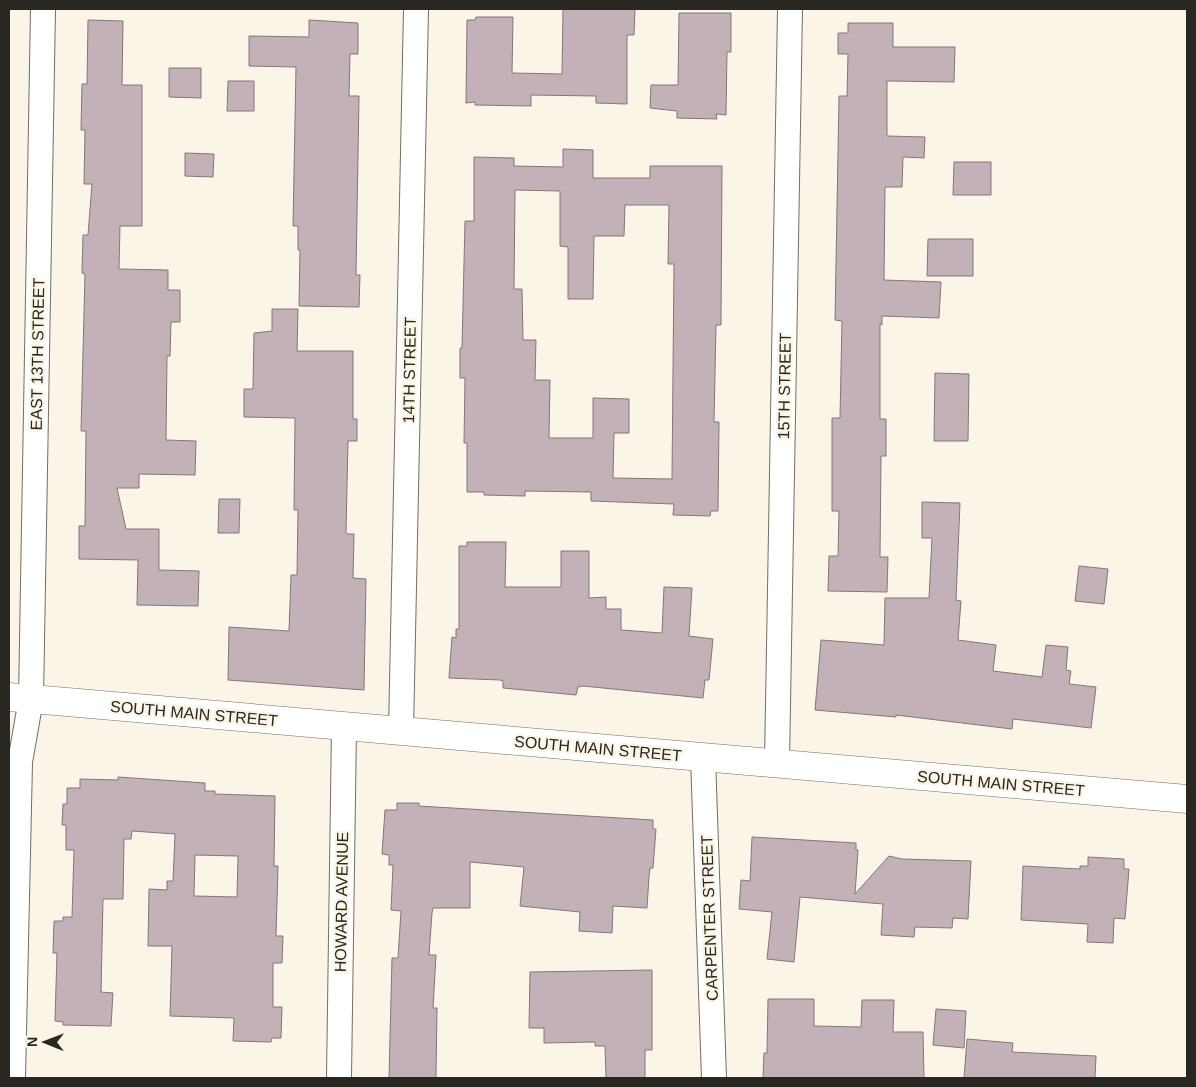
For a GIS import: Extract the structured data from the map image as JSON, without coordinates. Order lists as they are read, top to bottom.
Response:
{
  "streets": {
    "main road": ["SOUTH MAIN STREET"],
    "street": [
      "EAST 13TH STREET",
      "14TH STREET",
      "15TH STREET",
      "HOWARD AVENUE",
      "CARPENTER STREET"
    ]
  },
  "crossings": [
    ["EAST 13TH STREET", "SOUTH MAIN STREET"],
    ["14TH STREET", "SOUTH MAIN STREET"],
    ["15TH STREET", "SOUTH MAIN STREET"],
    ["SOUTH MAIN STREET", "HOWARD AVENUE"],
    ["SOUTH MAIN STREET", "CARPENTER STREET"]
  ],
  "north": "left"
}
